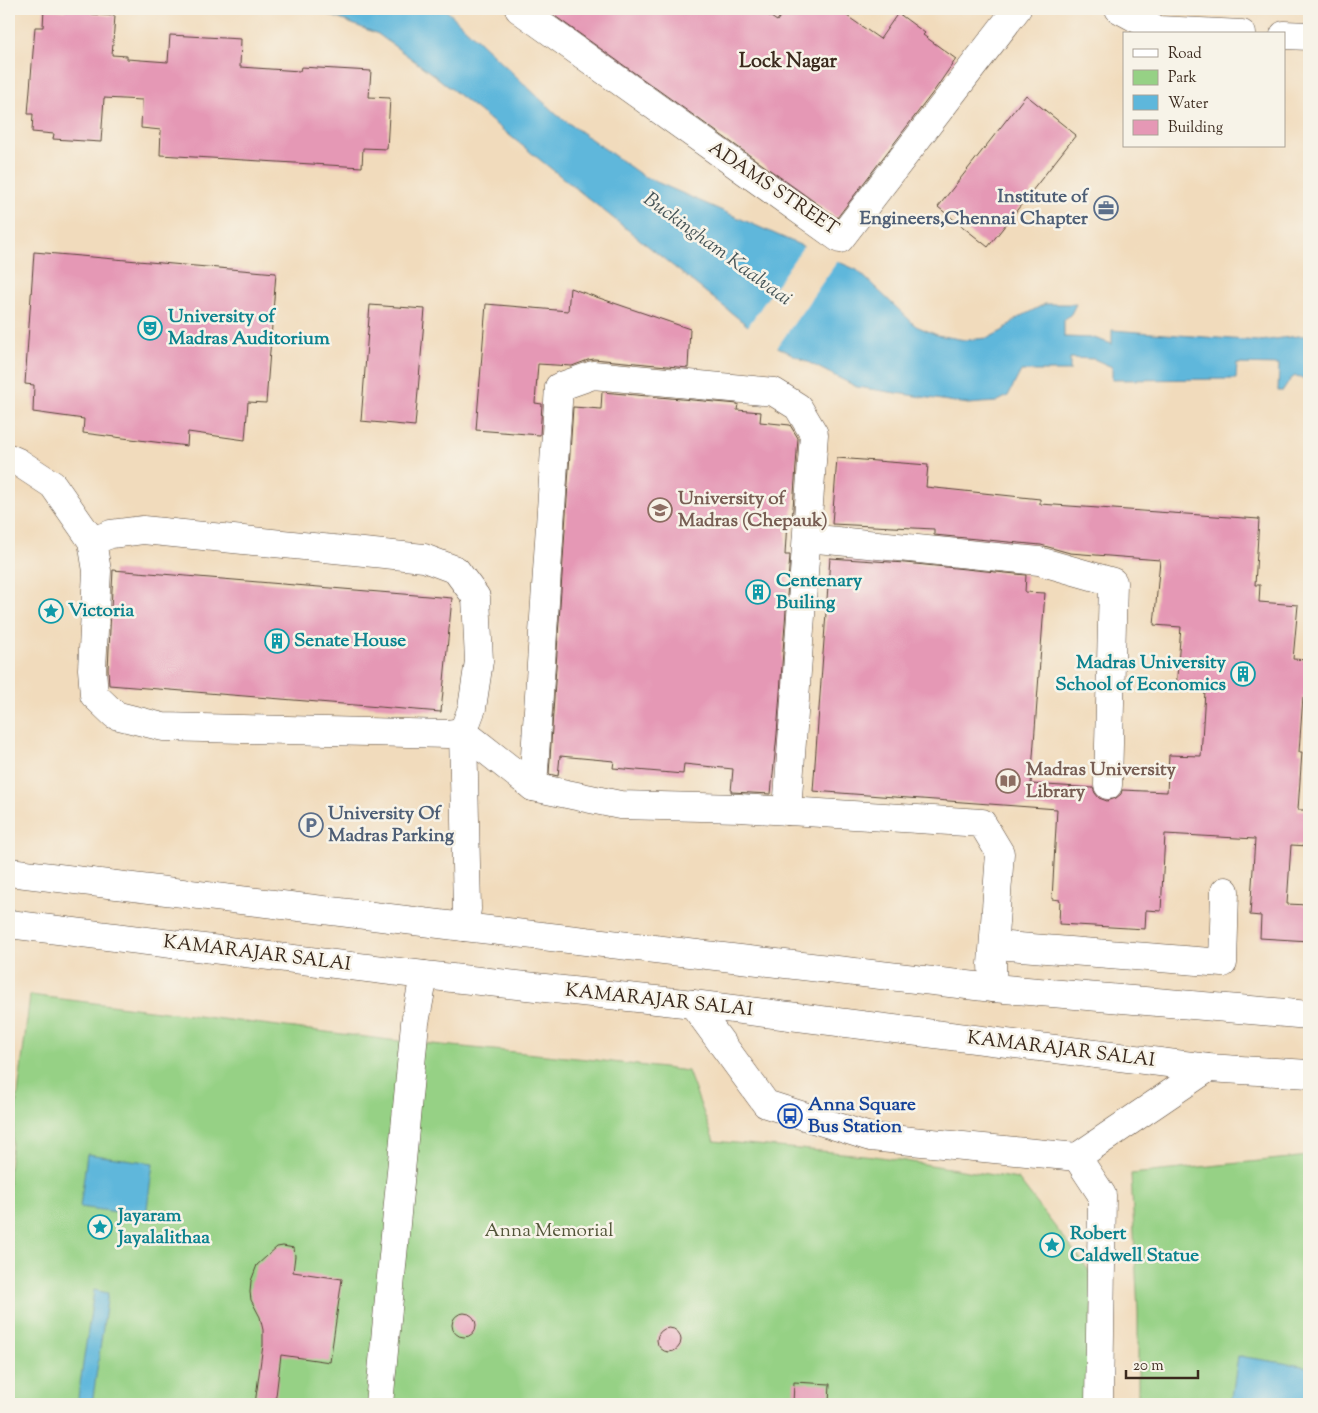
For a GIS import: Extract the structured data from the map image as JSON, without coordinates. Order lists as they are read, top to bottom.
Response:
{
  "streets": {
    "main road": ["ADAMS STREET", "KAMARAJAR SALAI"]
  },
  "districts": ["Lock Nagar"],
  "water": ["Buckingham Kaalvaai"],
  "parks": ["Anna Memorial"],
  "places": {
    "office": ["Institute of Engineers,Chennai Chapter"],
    "theatre": ["University of Madras Auditorium"],
    "school or university": ["University of Madras (Chepauk)"],
    "building": ["Centenary Builing", "Senate House", "Madras University School of Economics"],
    "place": ["Victoria", "Jayaram Jayalalithaa", "Robert Caldwell Statue"],
    "library": ["Madras University Library"],
    "parking": ["University Of Madras Parking"],
    "bus stop": ["Anna Square Bus Station"]
  },
  "legend": [
    "Road",
    "Park",
    "Water",
    "Building"
  ],
  "scale_bar": "20 m"
}
